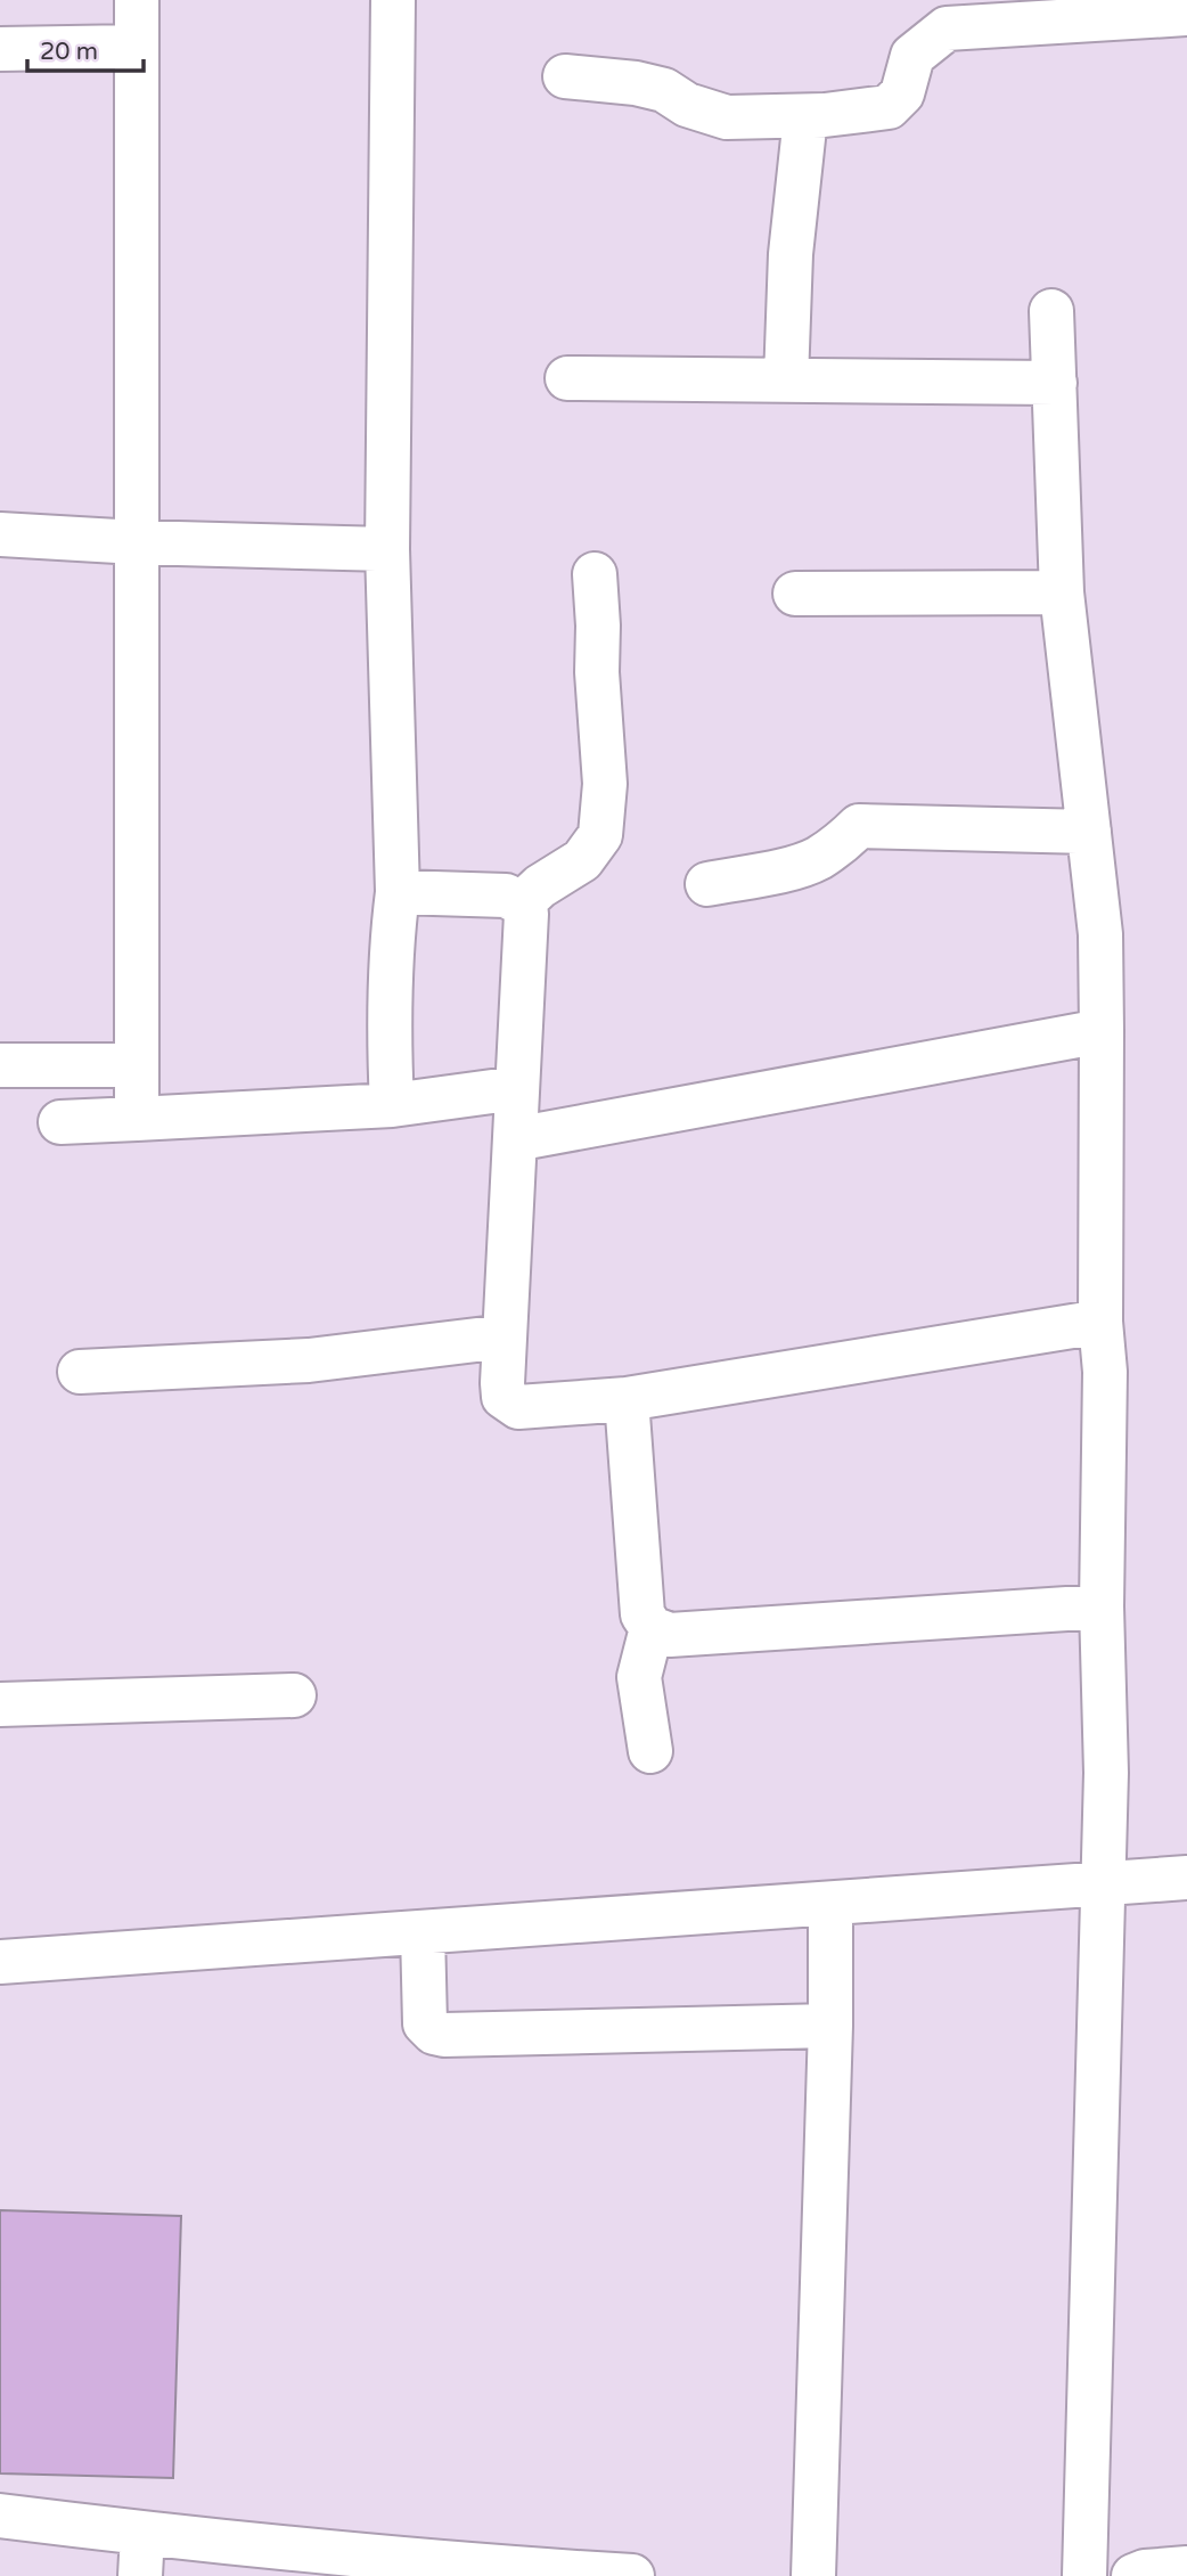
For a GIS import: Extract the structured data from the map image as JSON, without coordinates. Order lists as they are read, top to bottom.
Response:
{
  "scale_bar": "20 m"
}
